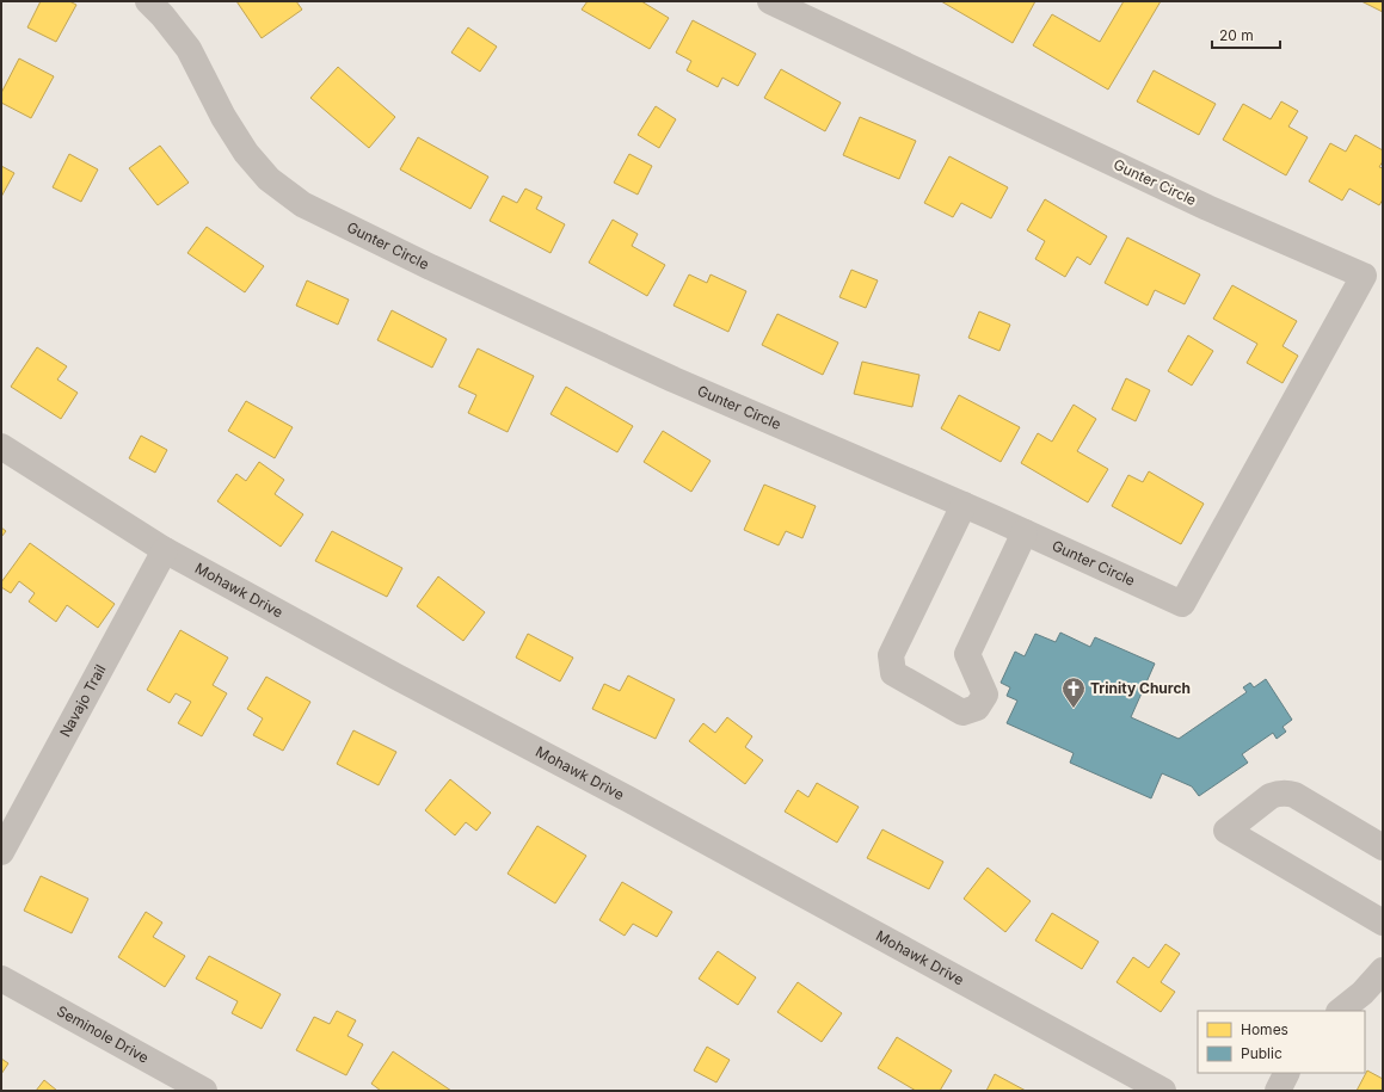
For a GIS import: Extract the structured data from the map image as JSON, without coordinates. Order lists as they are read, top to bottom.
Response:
{
  "streets": {
    "street": [
      "Gunter Circle",
      "Mohawk Drive",
      "Navajo Trail",
      "Seminole Drive"
    ]
  },
  "crossings": [
    ["Mohawk Drive", "Navajo Trail"]
  ],
  "places": {
    "church": ["Trinity Church"]
  },
  "legend": ["Homes", "Public"],
  "scale_bar": "20 m"
}
